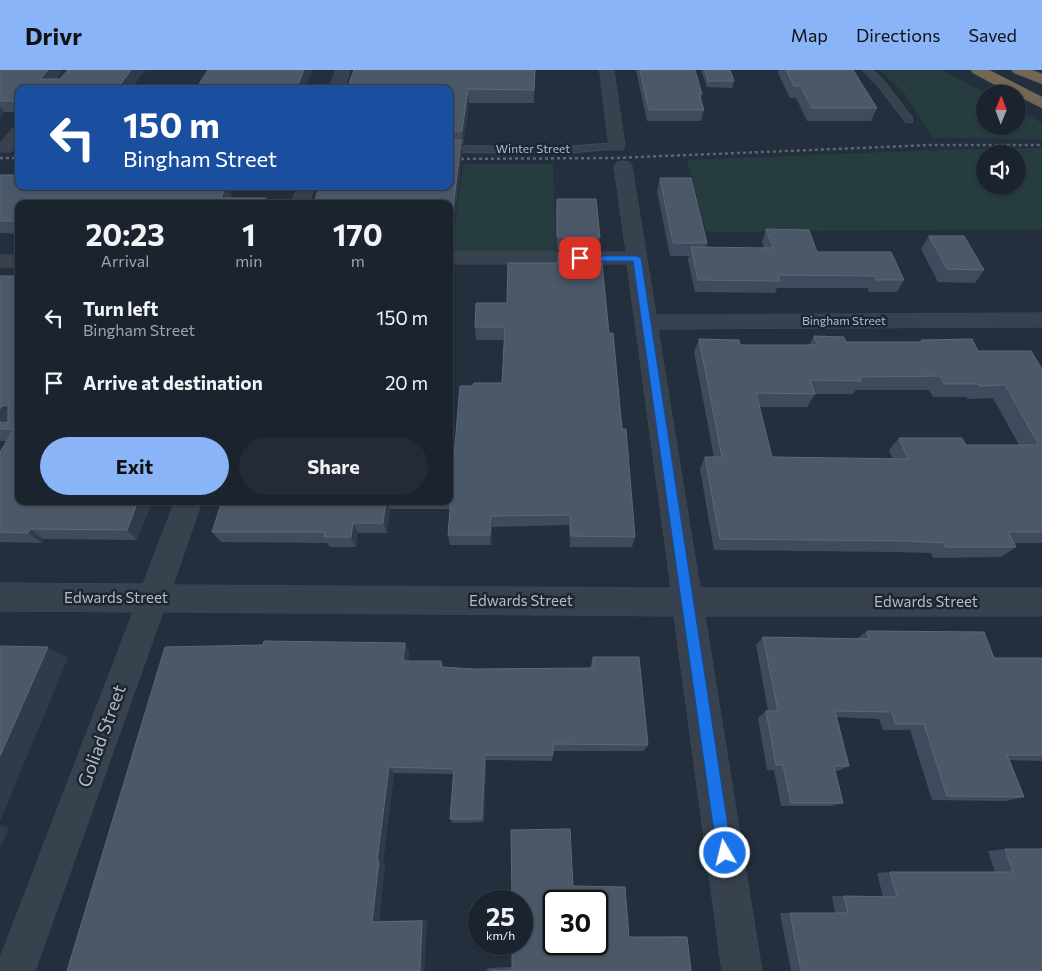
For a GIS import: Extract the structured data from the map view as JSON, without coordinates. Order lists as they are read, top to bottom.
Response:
{
  "streets": {
    "street": ["Bingham Street", "Edwards Street", "Goliad Street"],
    "lane": ["Winter Street"]
  },
  "crossings": [
    ["Edwards Street", "Goliad Street"]
  ],
  "north": "top",
  "page": {
    "header": "Drivr",
    "nav": ["Map", "Directions", "Saved"],
    "turn": ["150 m", "Bingham Street"],
    "eta": [
      "20:23",
      "Arrival",
      "1",
      "min",
      "170",
      "m"
    ],
    "list": [
      {
        "name": "Turn left",
        "note": "Bingham Street",
        "value": "150 m"
      },
      {
        "name": "Arrive at destination",
        "value": "20 m"
      }
    ],
    "buttons": ["Exit", "Share"],
    "speed": "25 km/h",
    "limit": "30"
  }
}
